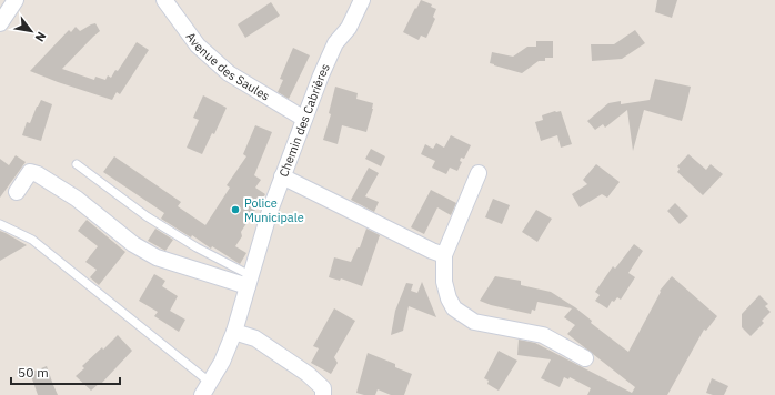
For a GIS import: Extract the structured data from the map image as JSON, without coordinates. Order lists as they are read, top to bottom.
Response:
{
  "streets": {
    "street": ["Avenue des Saules", "Chemin des Cabrières"]
  },
  "crossings": [
    ["Avenue des Saules", "Chemin des Cabrières"]
  ],
  "places": ["Police Municipale"],
  "scale_bar": "50 m",
  "north": "bottom right"
}
